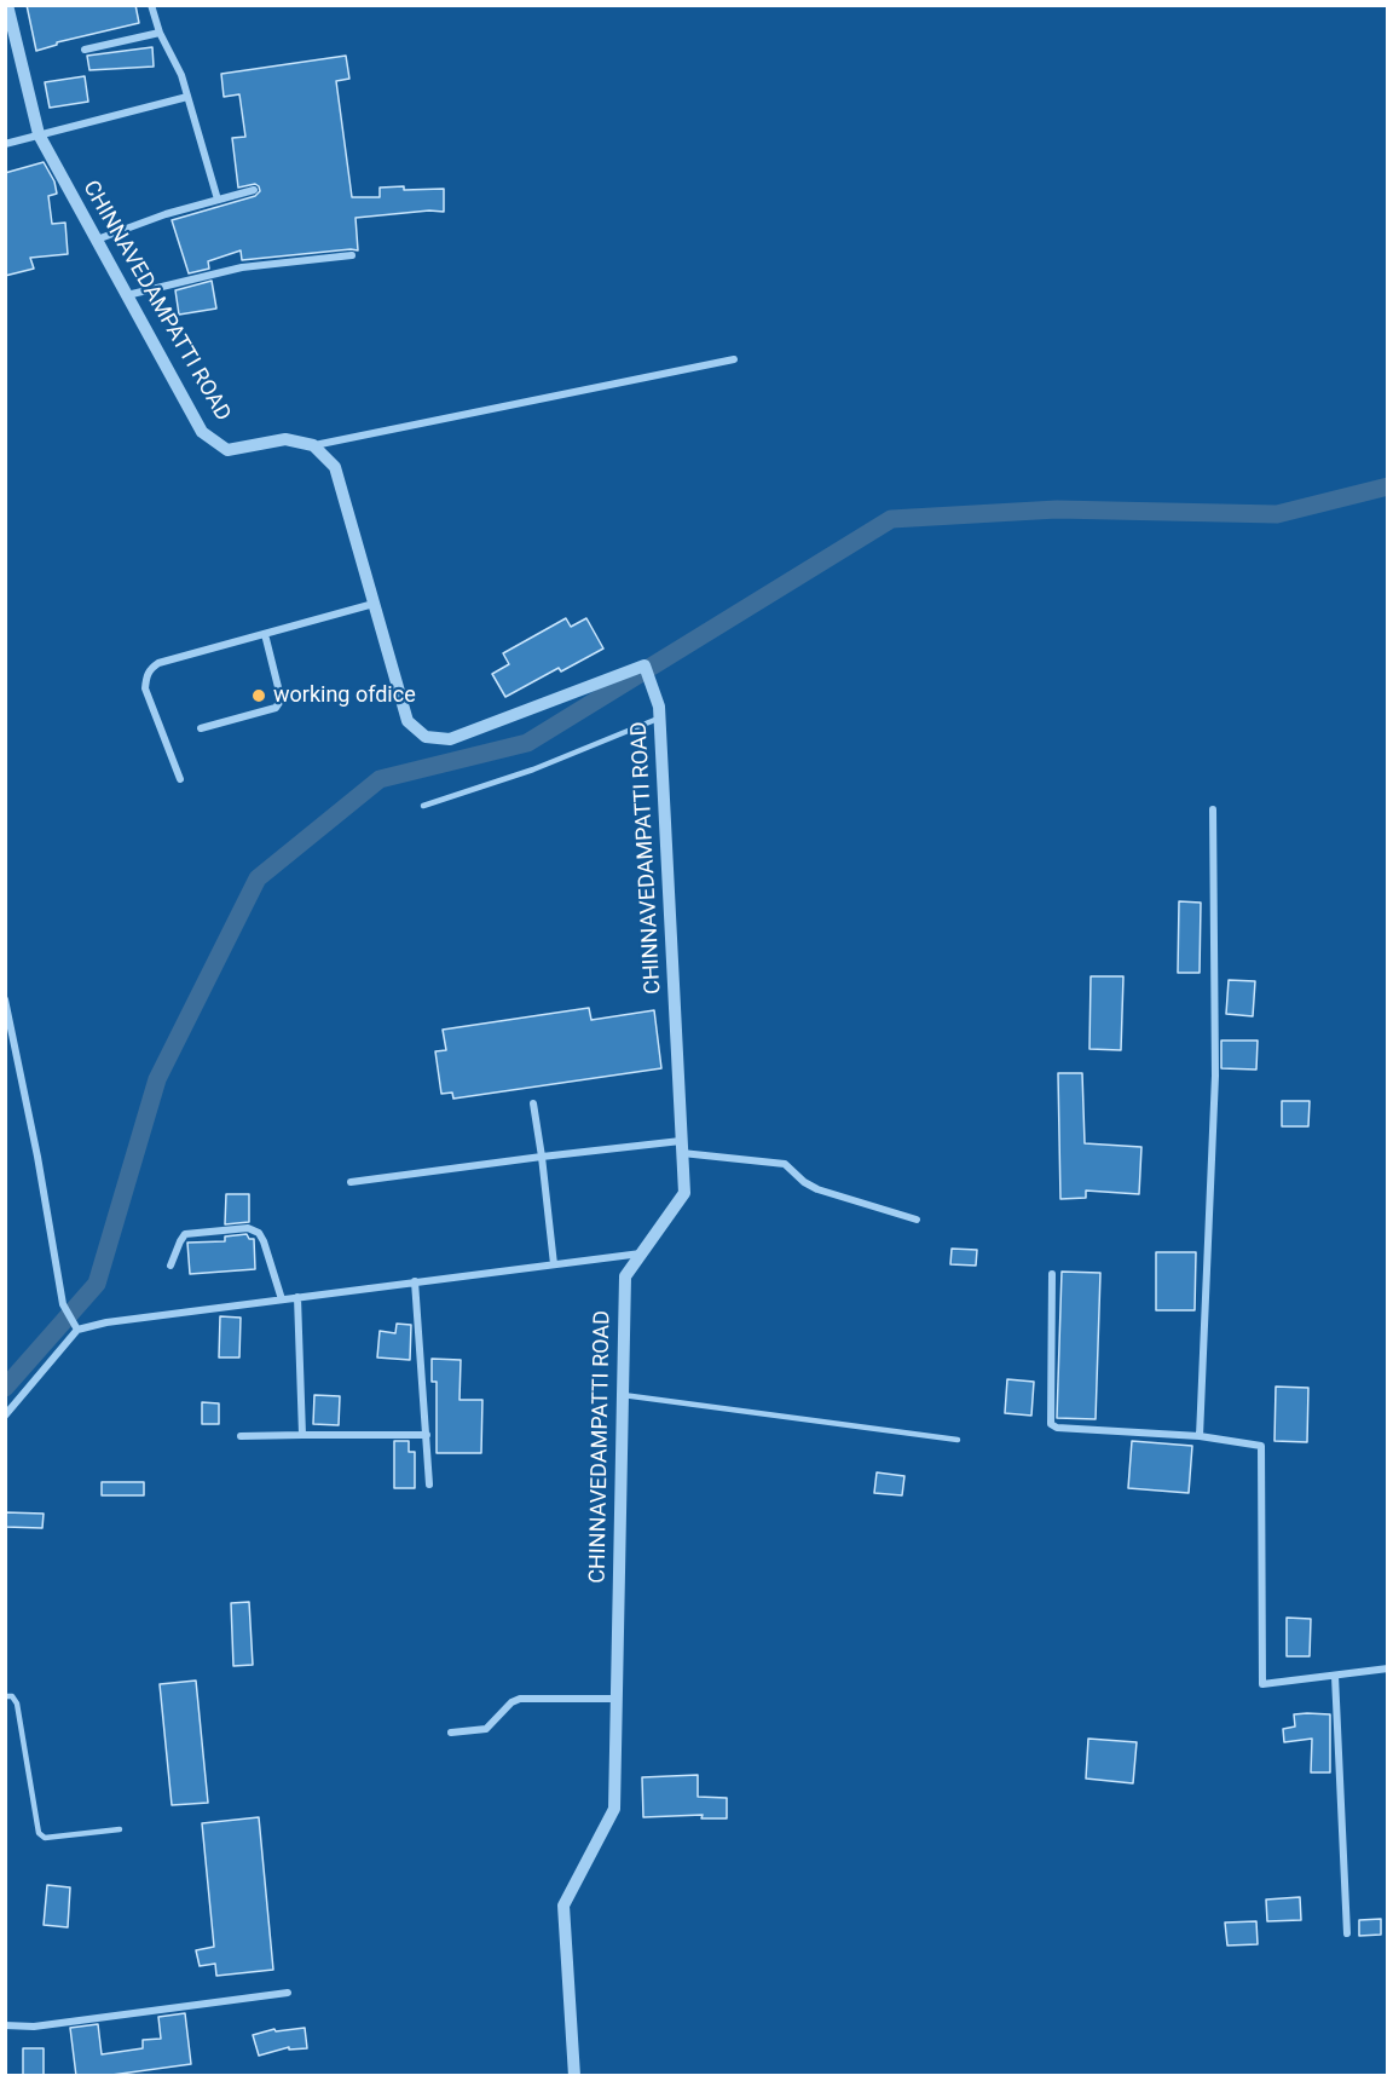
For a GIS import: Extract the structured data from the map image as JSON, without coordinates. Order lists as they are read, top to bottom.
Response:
{
  "streets": {
    "street": ["CHINNAVEDAMPATTI ROAD"]
  },
  "places": ["working ofdice"]
}
